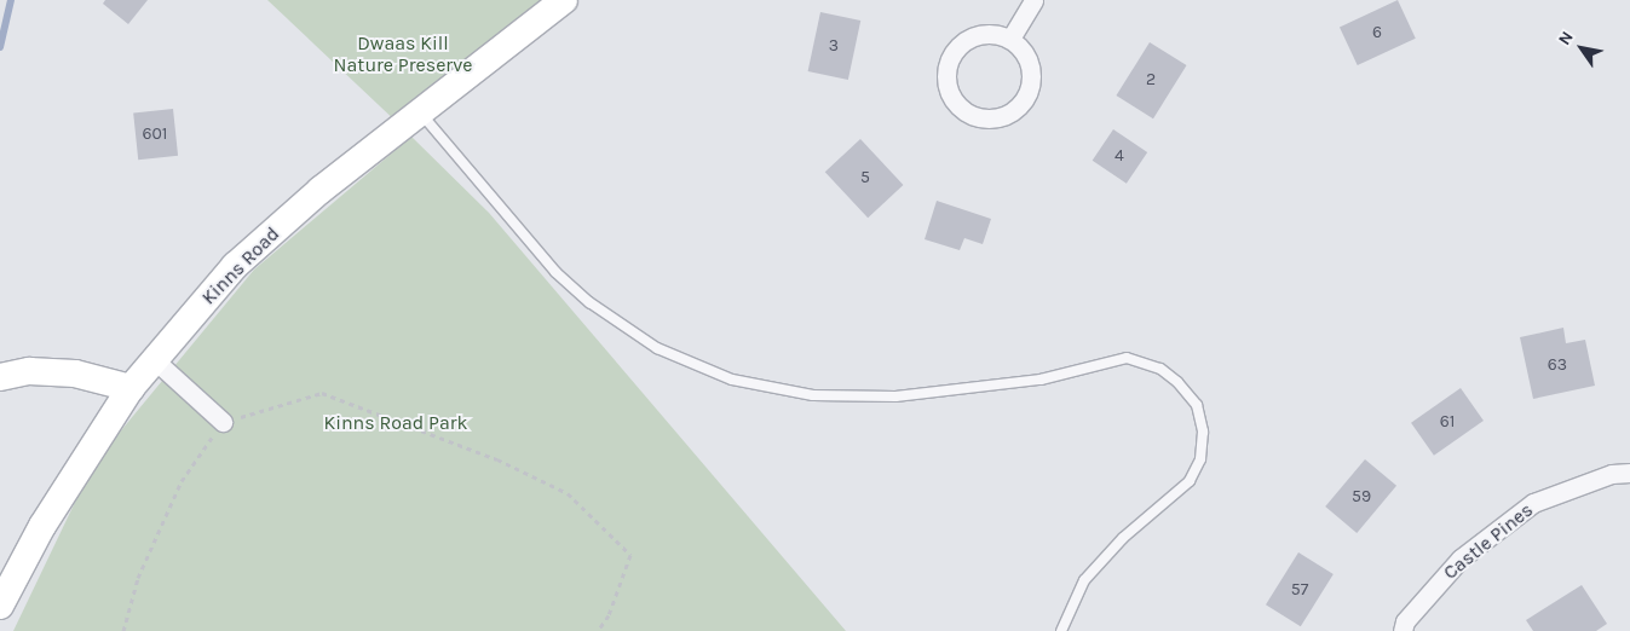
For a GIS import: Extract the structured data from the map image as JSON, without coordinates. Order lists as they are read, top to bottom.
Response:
{
  "streets": {
    "street": ["Kinns Road", "Castle Pines"]
  },
  "parks": ["Dwaas Kill Nature Preserve", "Kinns Road Park"],
  "house_numbers": [
    "6",
    "3",
    "2",
    "601",
    "4",
    "5",
    "63",
    "61",
    "59",
    "57"
  ],
  "north": "top left"
}
